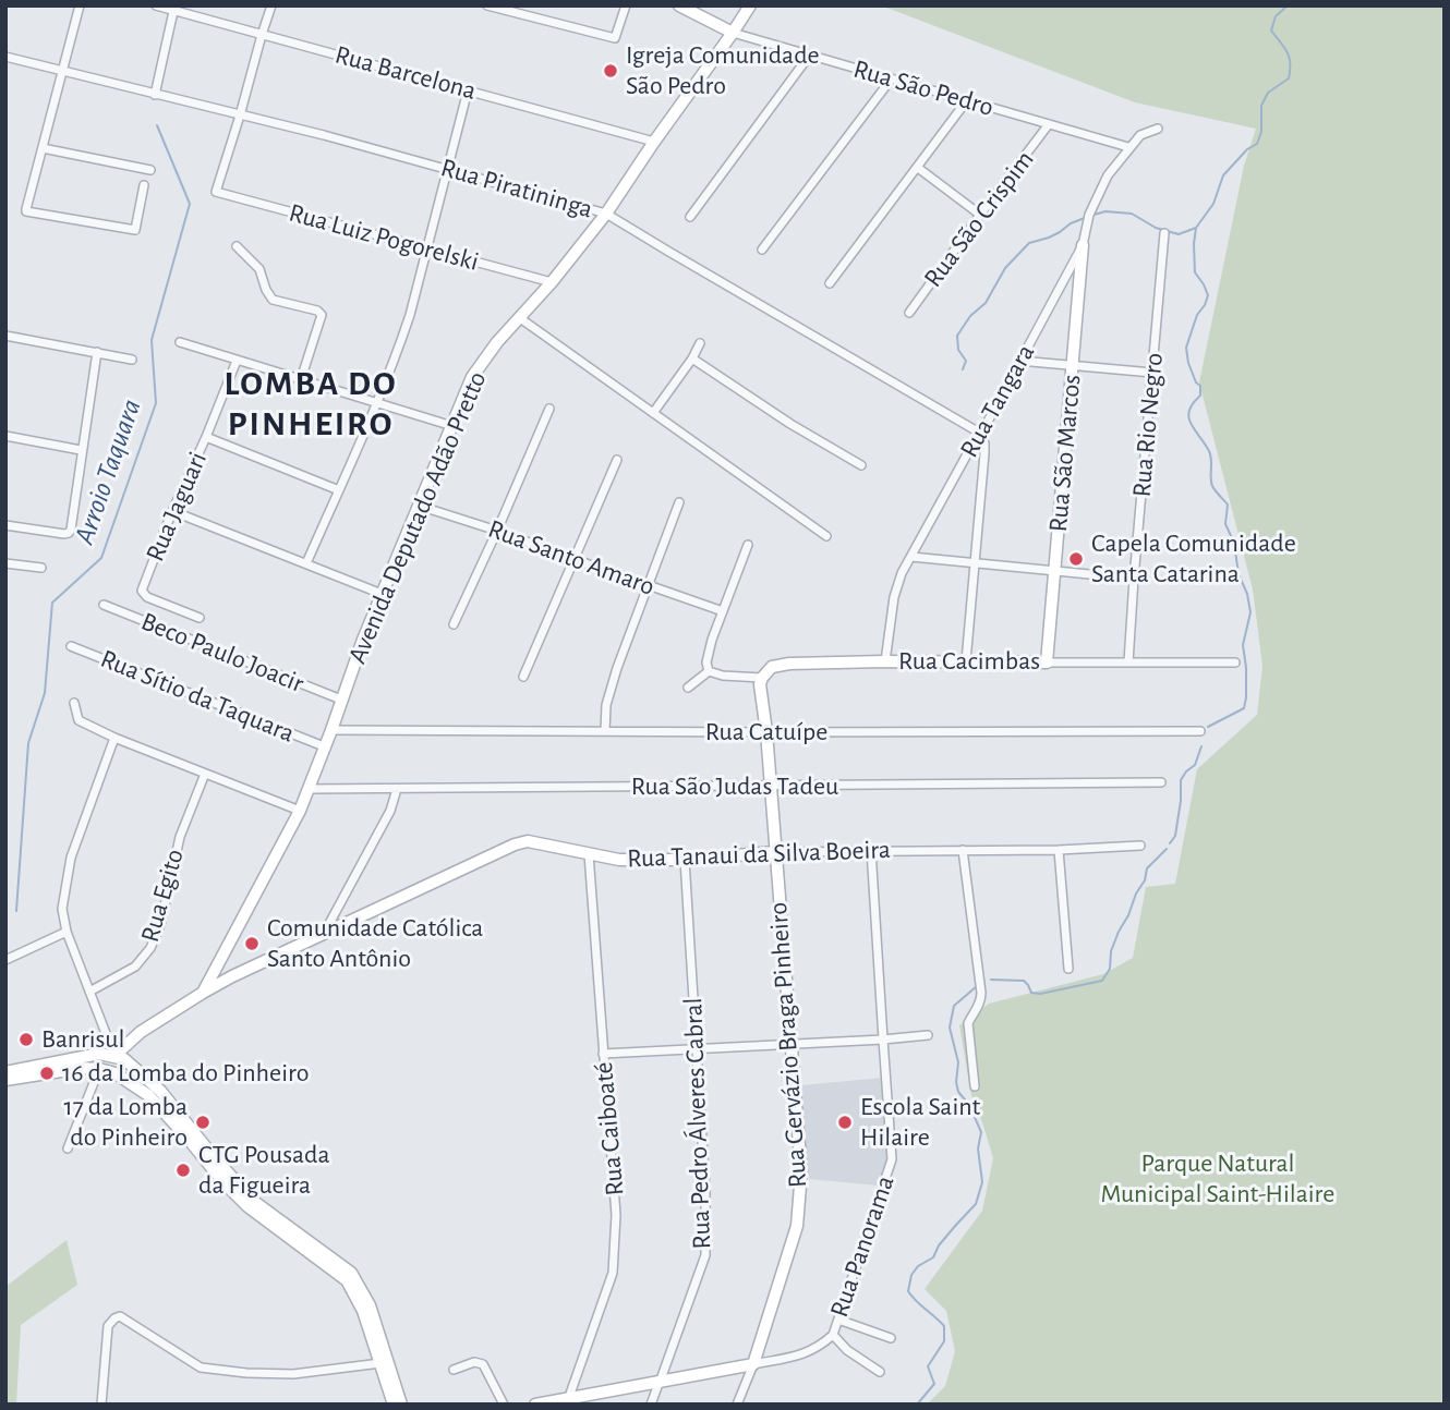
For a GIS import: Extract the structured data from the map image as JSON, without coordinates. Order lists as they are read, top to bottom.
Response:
{
  "streets": {
    "street": [
      "Rua Barcelona",
      "Rua São Pedro",
      "Rua Piratininga",
      "Rua São Crispim",
      "Rua Luiz Pogorelski",
      "Rua Tangara",
      "Rua Rio Negro",
      "Rua São Marcos",
      "Rua Jaguari",
      "Avenida Deputado Adão Pretto",
      "Rua Santo Amaro",
      "Beco Paulo Joacir",
      "Rua Cacimbas",
      "Rua Sítio da Taquara",
      "Rua Catuípe",
      "Rua São Judas Tadeu",
      "Rua Tanaui da Silva Boeira",
      "Rua Egito",
      "Rua Gervázio Braga Pinheiro",
      "Rua Pedro Álveres Cabral",
      "Rua Caiboaté",
      "Rua Panorama"
    ]
  },
  "crossings": [
    ["Rua Barcelona", "Avenida Deputado Adão Pretto"],
    ["Rua São Pedro", "Rua São Crispim"],
    ["Rua São Pedro", "Rua Tangara"],
    ["Rua São Pedro", "Avenida Deputado Adão Pretto"],
    ["Rua Piratininga", "Rua Luiz Pogorelski"],
    ["Rua Piratininga", "Rua Tangara"],
    ["Rua Piratininga", "Avenida Deputado Adão Pretto"],
    ["Rua Luiz Pogorelski", "Avenida Deputado Adão Pretto"],
    ["Rua Tangara", "Rua São Marcos"],
    ["Rua Tangara", "Rua Cacimbas"],
    ["Rua Rio Negro", "Rua Cacimbas"],
    ["Rua São Marcos", "Rua Cacimbas"],
    ["Avenida Deputado Adão Pretto", "Rua Santo Amaro"],
    ["Avenida Deputado Adão Pretto", "Beco Paulo Joacir"],
    ["Avenida Deputado Adão Pretto", "Rua Sítio da Taquara"],
    ["Avenida Deputado Adão Pretto", "Rua Catuípe"],
    ["Avenida Deputado Adão Pretto", "Rua São Judas Tadeu"],
    ["Avenida Deputado Adão Pretto", "Rua Tanaui da Silva Boeira"],
    ["Rua Cacimbas", "Rua Gervázio Braga Pinheiro"],
    ["Rua Catuípe", "Rua Gervázio Braga Pinheiro"],
    ["Rua São Judas Tadeu", "Rua Gervázio Braga Pinheiro"],
    ["Rua Tanaui da Silva Boeira", "Rua Gervázio Braga Pinheiro"],
    ["Rua Tanaui da Silva Boeira", "Rua Pedro Álveres Cabral"],
    ["Rua Tanaui da Silva Boeira", "Rua Caiboaté"],
    ["Rua Tanaui da Silva Boeira", "Rua Panorama"],
    ["Rua Gervázio Braga Pinheiro", "Rua Panorama"],
    ["Rua Pedro Álveres Cabral", "Rua Panorama"],
    ["Rua Caiboaté", "Rua Panorama"]
  ],
  "districts": ["LOMBA DO PINHEIRO"],
  "water": ["Arroio Taquara"],
  "parks": ["Parque Natural Municipal Saint-Hilaire"],
  "places": [
    "Igreja Comunidade São Pedro",
    "Capela Comunidade Santa Catarina",
    "Comunidade Católica Santo Antônio",
    "Banrisul",
    "16 da Lomba do Pinheiro",
    "17 da Lomba do Pinheiro",
    "Escola Saint Hilaire",
    "CTG Pousada da Figueira"
  ]
}
